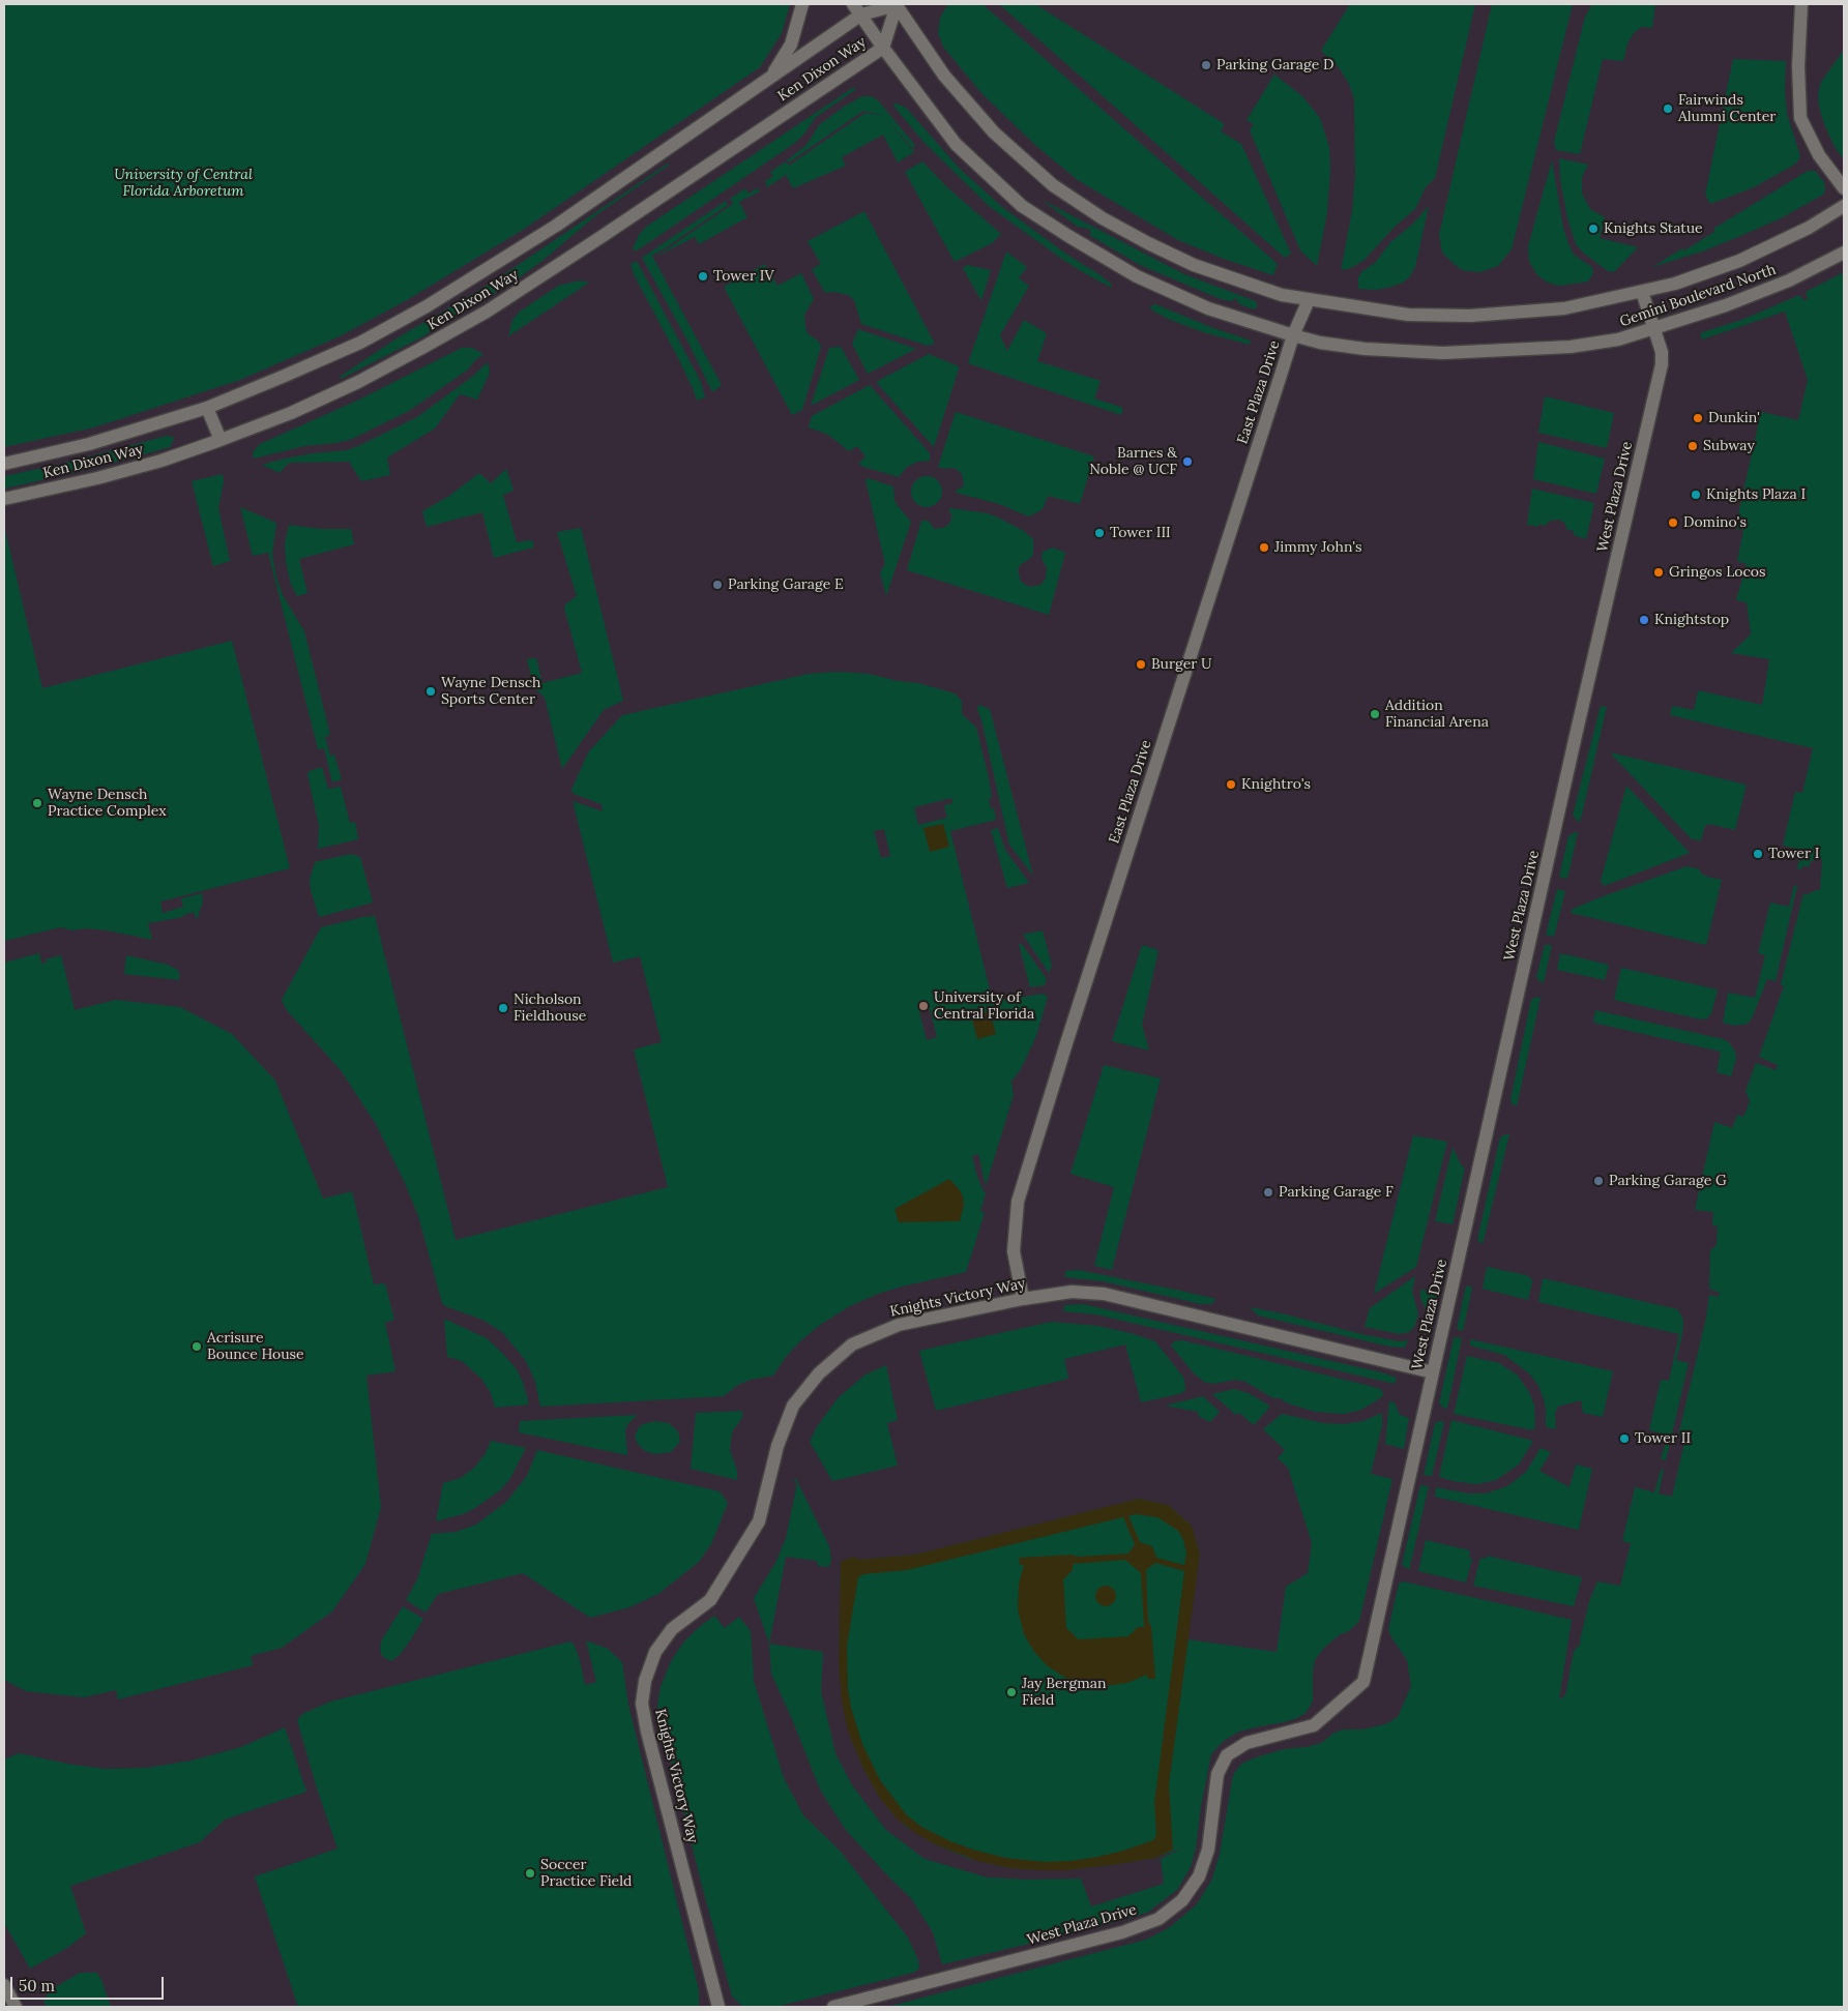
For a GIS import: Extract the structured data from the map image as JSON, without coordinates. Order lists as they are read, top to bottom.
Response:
{
  "streets": {
    "street": [
      "Ken Dixon Way",
      "Gemini Boulevard North",
      "East Plaza Drive",
      "West Plaza Drive",
      "Knights Victory Way"
    ]
  },
  "crossings": [
    ["Ken Dixon Way", "Gemini Boulevard North"],
    ["Gemini Boulevard North", "East Plaza Drive"],
    ["Gemini Boulevard North", "West Plaza Drive"],
    ["East Plaza Drive", "Knights Victory Way"],
    ["West Plaza Drive", "Knights Victory Way"]
  ],
  "parks": ["University of Central Florida Arboretum"],
  "places": [
    "Parking Garage D",
    "Fairwinds Alumni Center",
    "Knights Statue",
    "Tower IV",
    "Dunkin'",
    "Subway",
    "Barnes & Noble @ UCF",
    "Knights Plaza I",
    "Domino's",
    "Tower III",
    "Jimmy John's",
    "Gringos Locos",
    "Parking Garage E",
    "Knightstop",
    "Burger U",
    "Wayne Densch Sports Center",
    "Addition Financial Arena",
    "Knightro's",
    "Wayne Densch Practice Complex",
    "Tower I",
    "University of Central Florida",
    "Nicholson Fieldhouse",
    "Parking Garage G",
    "Parking Garage F",
    "Acrisure Bounce House",
    "Tower II",
    "Jay Bergman Field",
    "Soccer Practice Field"
  ],
  "scale_bar": "50 m"
}
